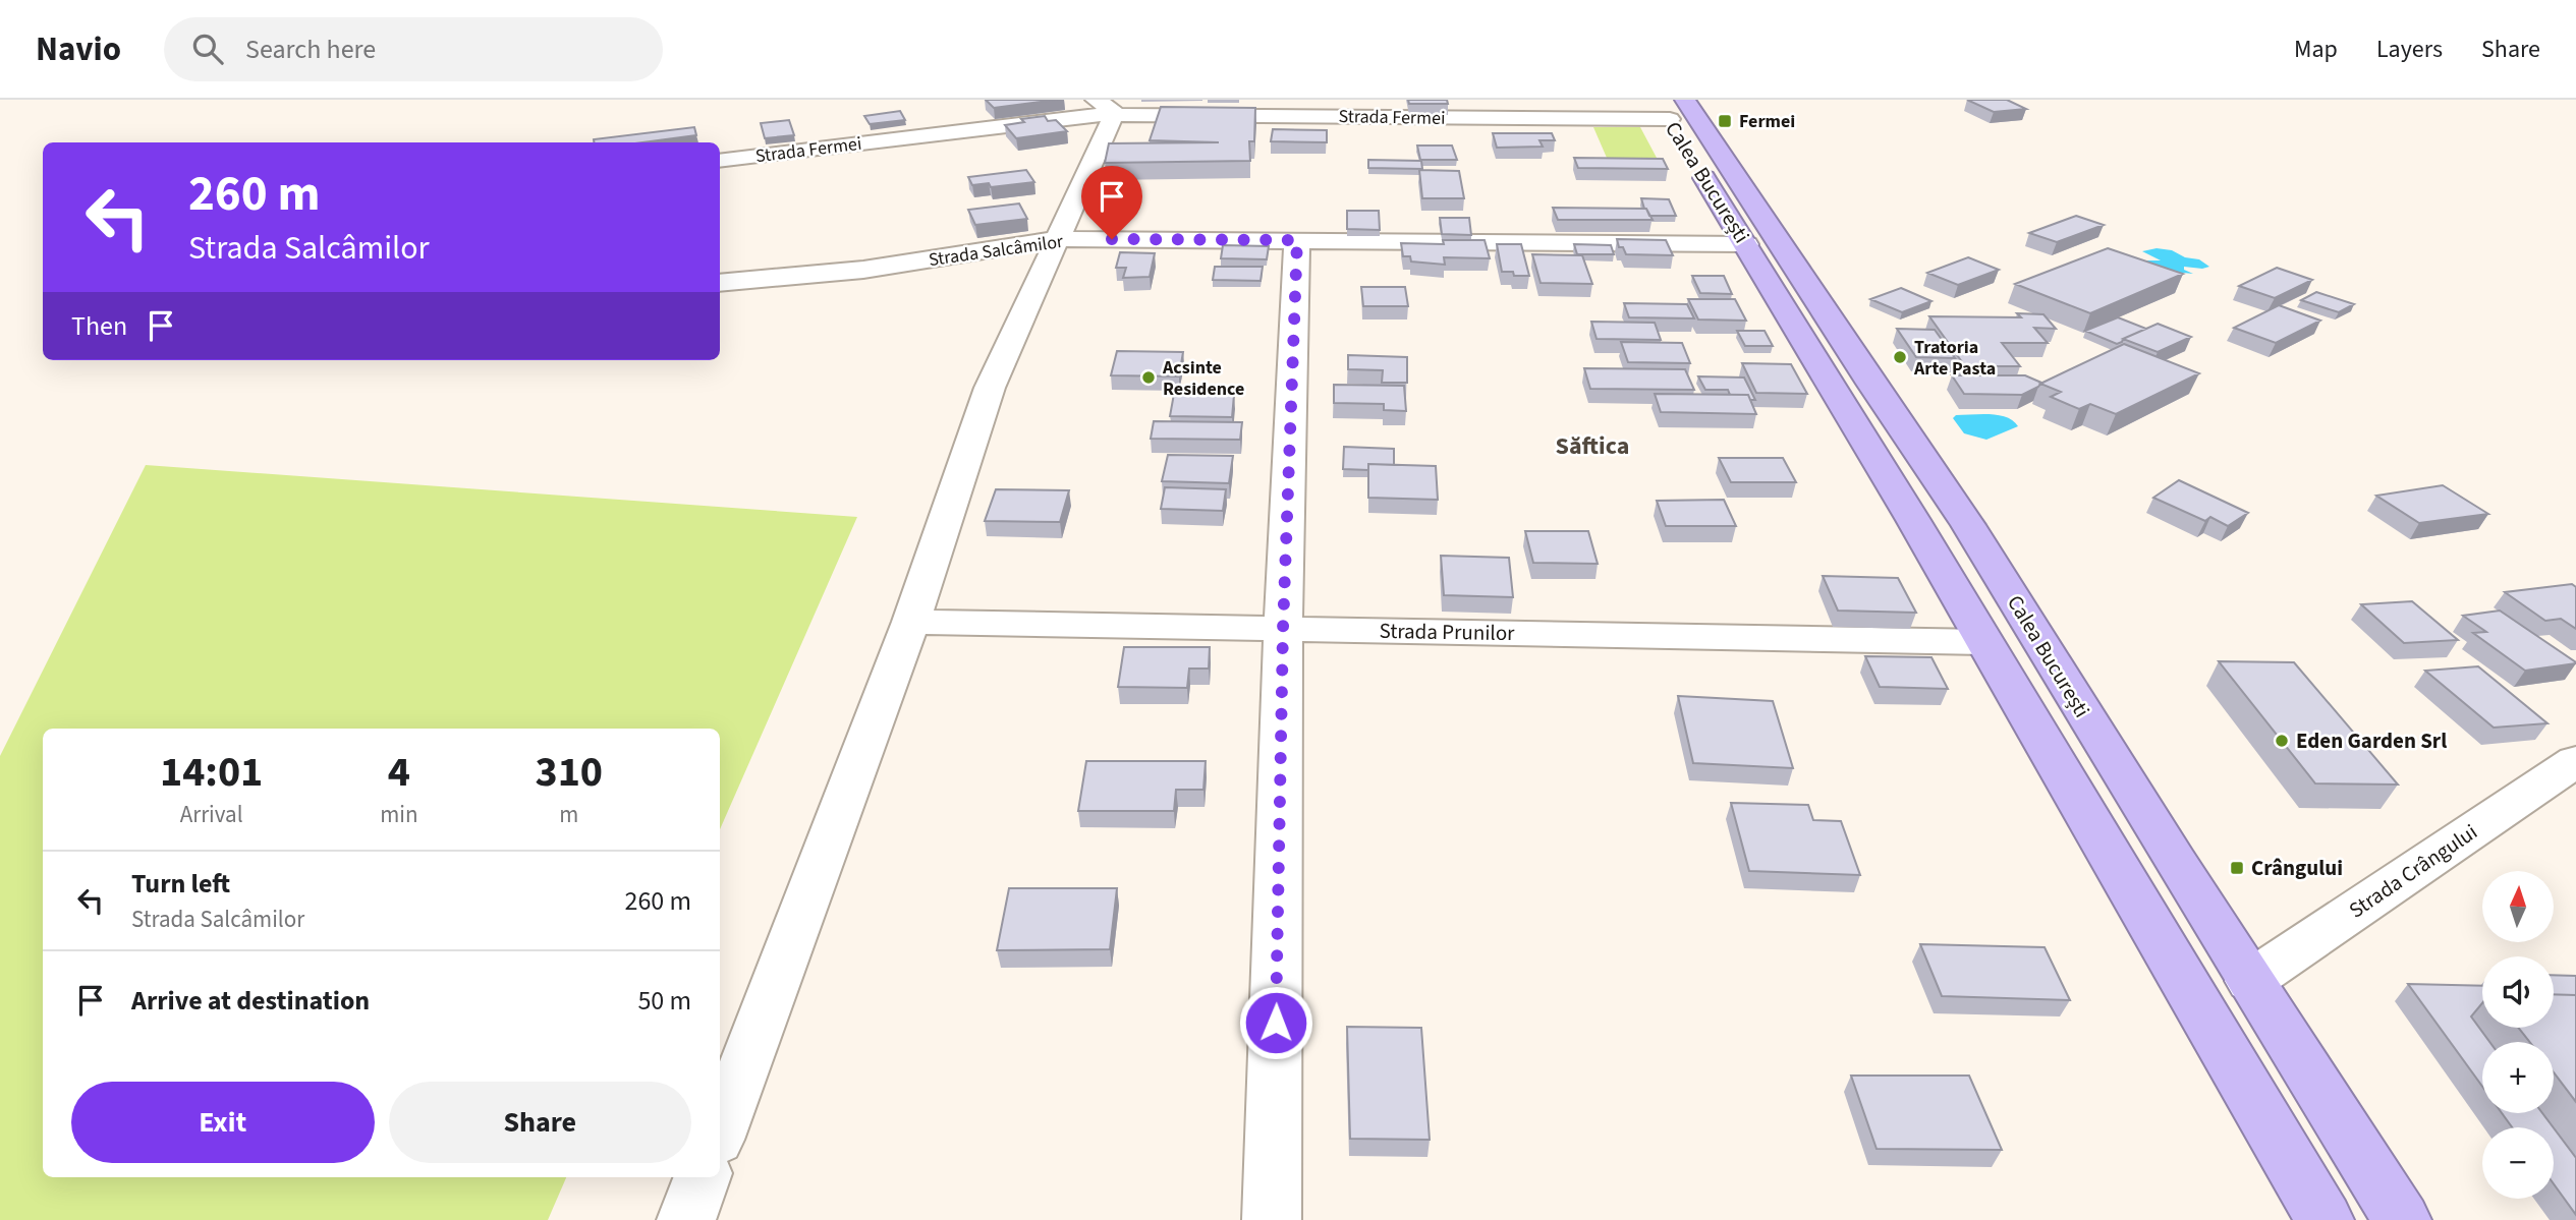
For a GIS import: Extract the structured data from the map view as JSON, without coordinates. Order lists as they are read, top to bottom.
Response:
{
  "streets": {
    "highway": ["Calea București"],
    "street": [
      "Strada Fermei",
      "Strada Salcâmilor",
      "Strada Prunilor",
      "Strada Crângului"
    ]
  },
  "crossings": [
    ["Strada Fermei", "Calea București"],
    ["Calea București", "Strada Salcâmilor"],
    ["Calea București", "Strada Prunilor"],
    ["Calea București", "Strada Crângului"]
  ],
  "districts": ["Săftica"],
  "places": {
    "transit": ["Fermei", "Crângului"],
    "other": ["Tratoria Arte Pasta", "Acsinte Residence", "Eden Garden Srl"]
  },
  "north": "top",
  "page": {
    "header": "Navio",
    "search": "Search here",
    "nav": ["Map", "Layers", "Share"],
    "turn": ["260 m", "Strada Salcâmilor"],
    "then": "Then",
    "eta": [
      "14:01",
      "Arrival",
      "4",
      "min",
      "310",
      "m"
    ],
    "list": [
      {
        "name": "Turn left",
        "note": "Strada Salcâmilor",
        "value": "260 m"
      },
      {
        "name": "Arrive at destination",
        "value": "50 m"
      }
    ],
    "map_buttons": ["+", "−"],
    "buttons": ["Exit", "Share"]
  }
}
